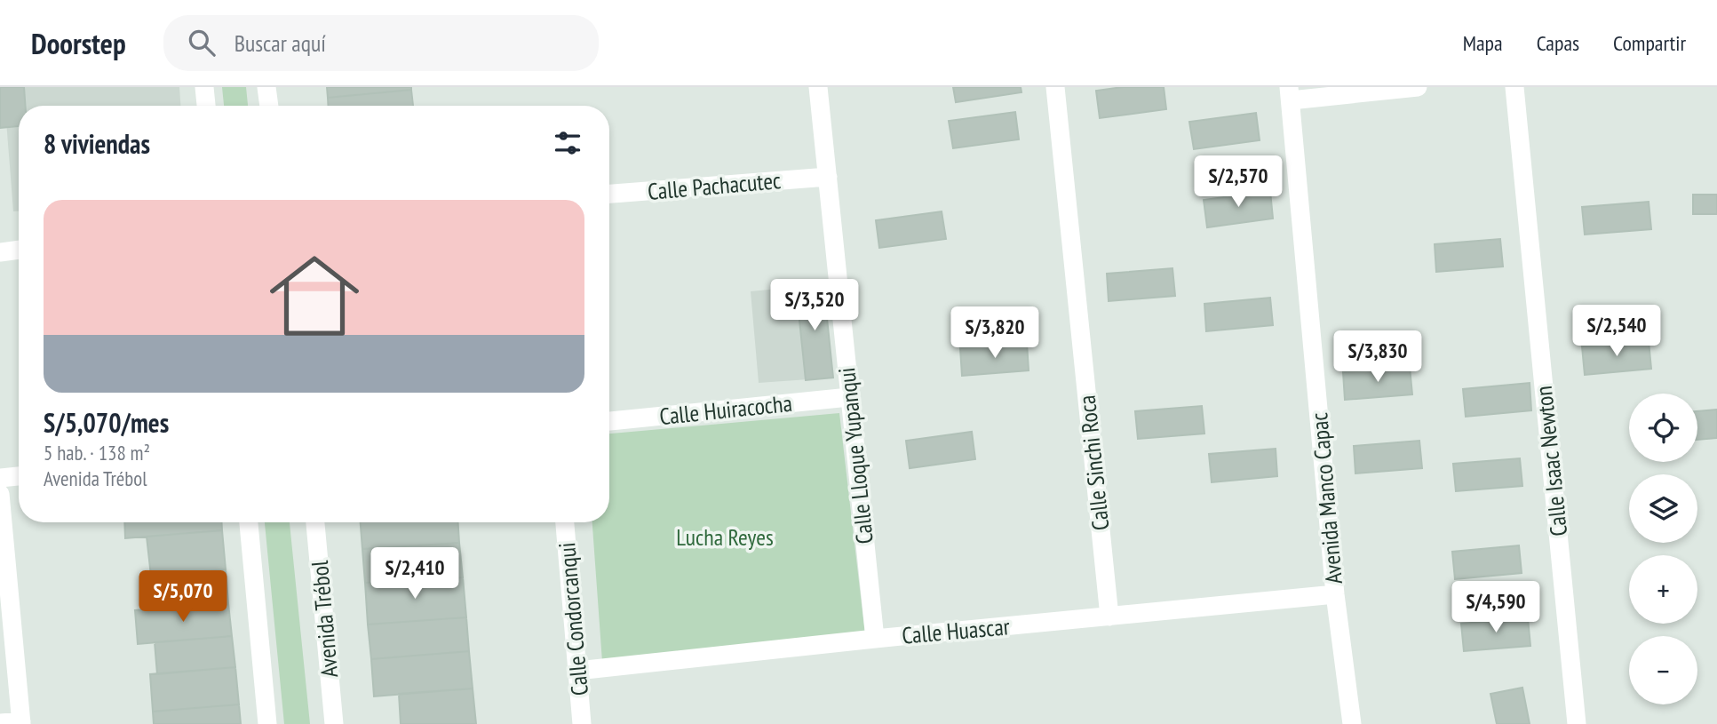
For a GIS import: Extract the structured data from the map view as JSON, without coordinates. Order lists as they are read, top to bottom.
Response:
{
  "streets": {
    "street": [
      "Calle Pachacutec",
      "Calle Huiracocha",
      "Calle Lloque Yupanqui",
      "Calle Isaac Newton",
      "Calle Sinchi Roca",
      "Avenida Manco Capac",
      "Avenida Trébol",
      "Calle Condorcanqui",
      "Calle Huascar"
    ]
  },
  "crossings": [
    ["Calle Pachacutec", "Calle Lloque Yupanqui"],
    ["Calle Huiracocha", "Calle Lloque Yupanqui"],
    ["Calle Lloque Yupanqui", "Calle Huascar"],
    ["Calle Sinchi Roca", "Calle Huascar"],
    ["Avenida Manco Capac", "Calle Huascar"],
    ["Calle Condorcanqui", "Calle Huascar"]
  ],
  "parks": ["Lucha Reyes"],
  "page": {
    "header": "Doorstep",
    "search": "Buscar aquí",
    "nav": ["Mapa", "Capas", "Compartir"],
    "heading": "8 viviendas",
    "price": [
      "S/2,570",
      "S/3,520",
      "S/2,540",
      "S/3,820",
      "S/3,830",
      "S/2,410",
      "S/5,070",
      "S/4,590"
    ],
    "list": [
      {
        "name": "S/5,070/mes",
        "note": "5 hab. · 138 m² · Avenida Trébol"
      }
    ],
    "map_buttons": ["+", "−"]
  }
}
